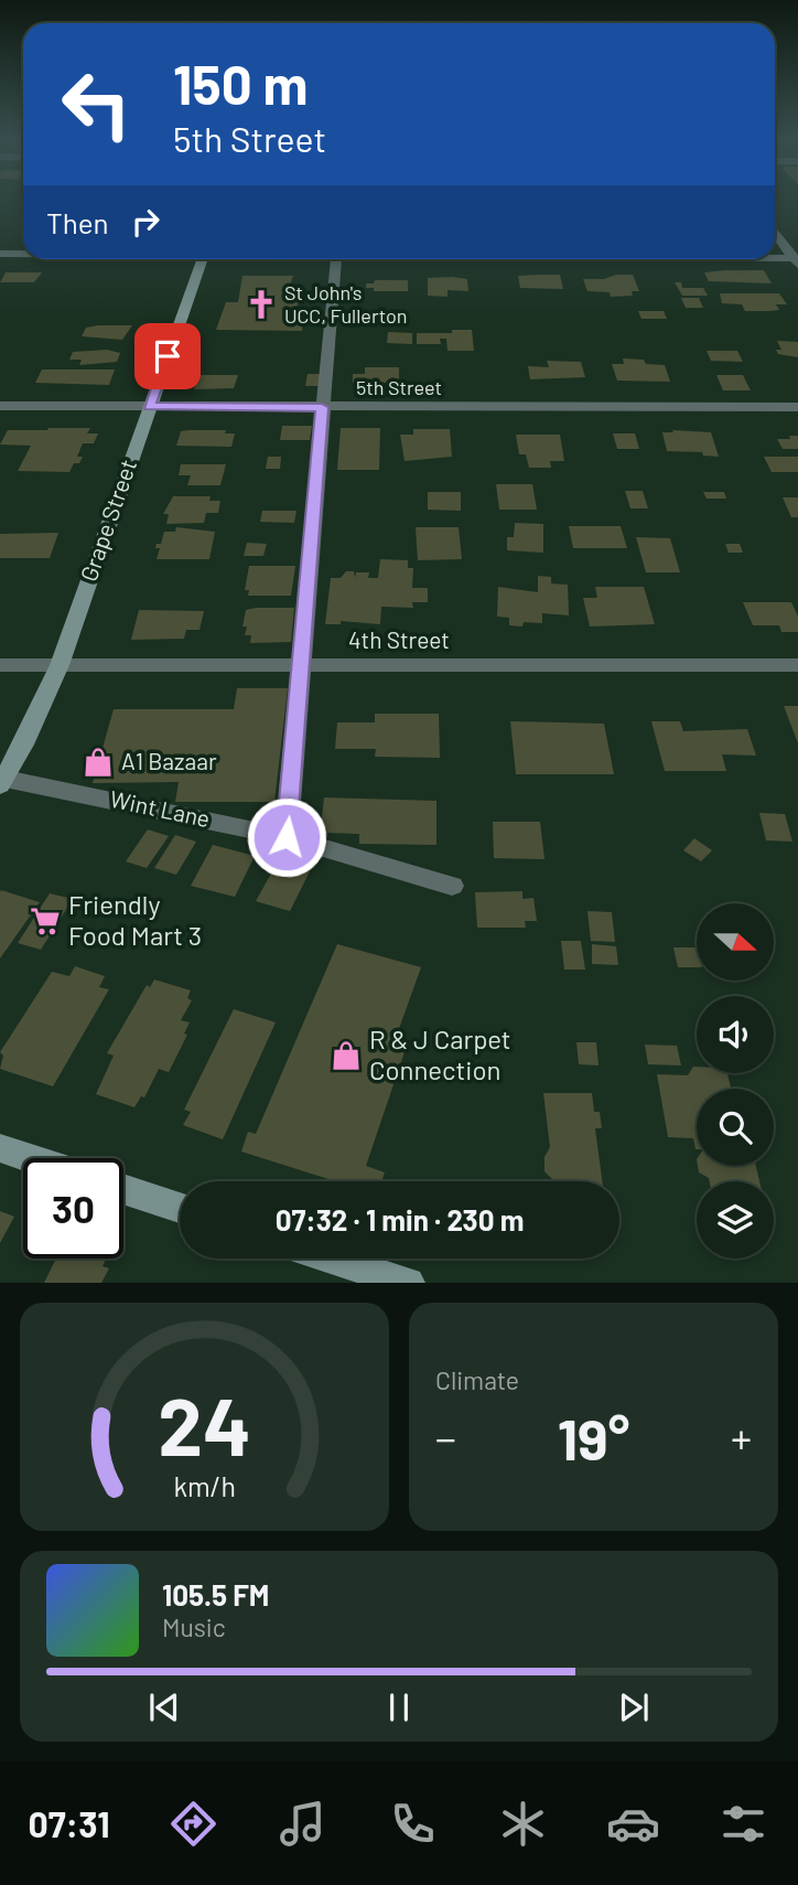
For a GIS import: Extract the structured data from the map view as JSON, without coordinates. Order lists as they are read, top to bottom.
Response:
{
  "streets": {
    "main road": ["Grape Street"],
    "street": ["5th Street", "4th Street", "Wint Lane"]
  },
  "crossings": [
    ["5th Street", "Grape Street"],
    ["Grape Street", "4th Street"],
    ["Grape Street", "Wint Lane"]
  ],
  "places": {
    "church": ["St John's UCC, Fullerton"],
    "shop": ["A1 Bazaar", "R & J Carpet Connection"],
    "supermarket": ["Friendly Food Mart 3"]
  },
  "north": "right",
  "page": {
    "turn": ["150 m", "5th Street"],
    "then": "Then",
    "limit": "30",
    "trip": "07:32 · 1 min · 230 m",
    "tile": "Climate",
    "heat": ["−", "19°", "+"],
    "song": ["105.5 FM", "Music"],
    "tabs": "07:31",
    "gauge": ["24", "km/h"]
  }
}
